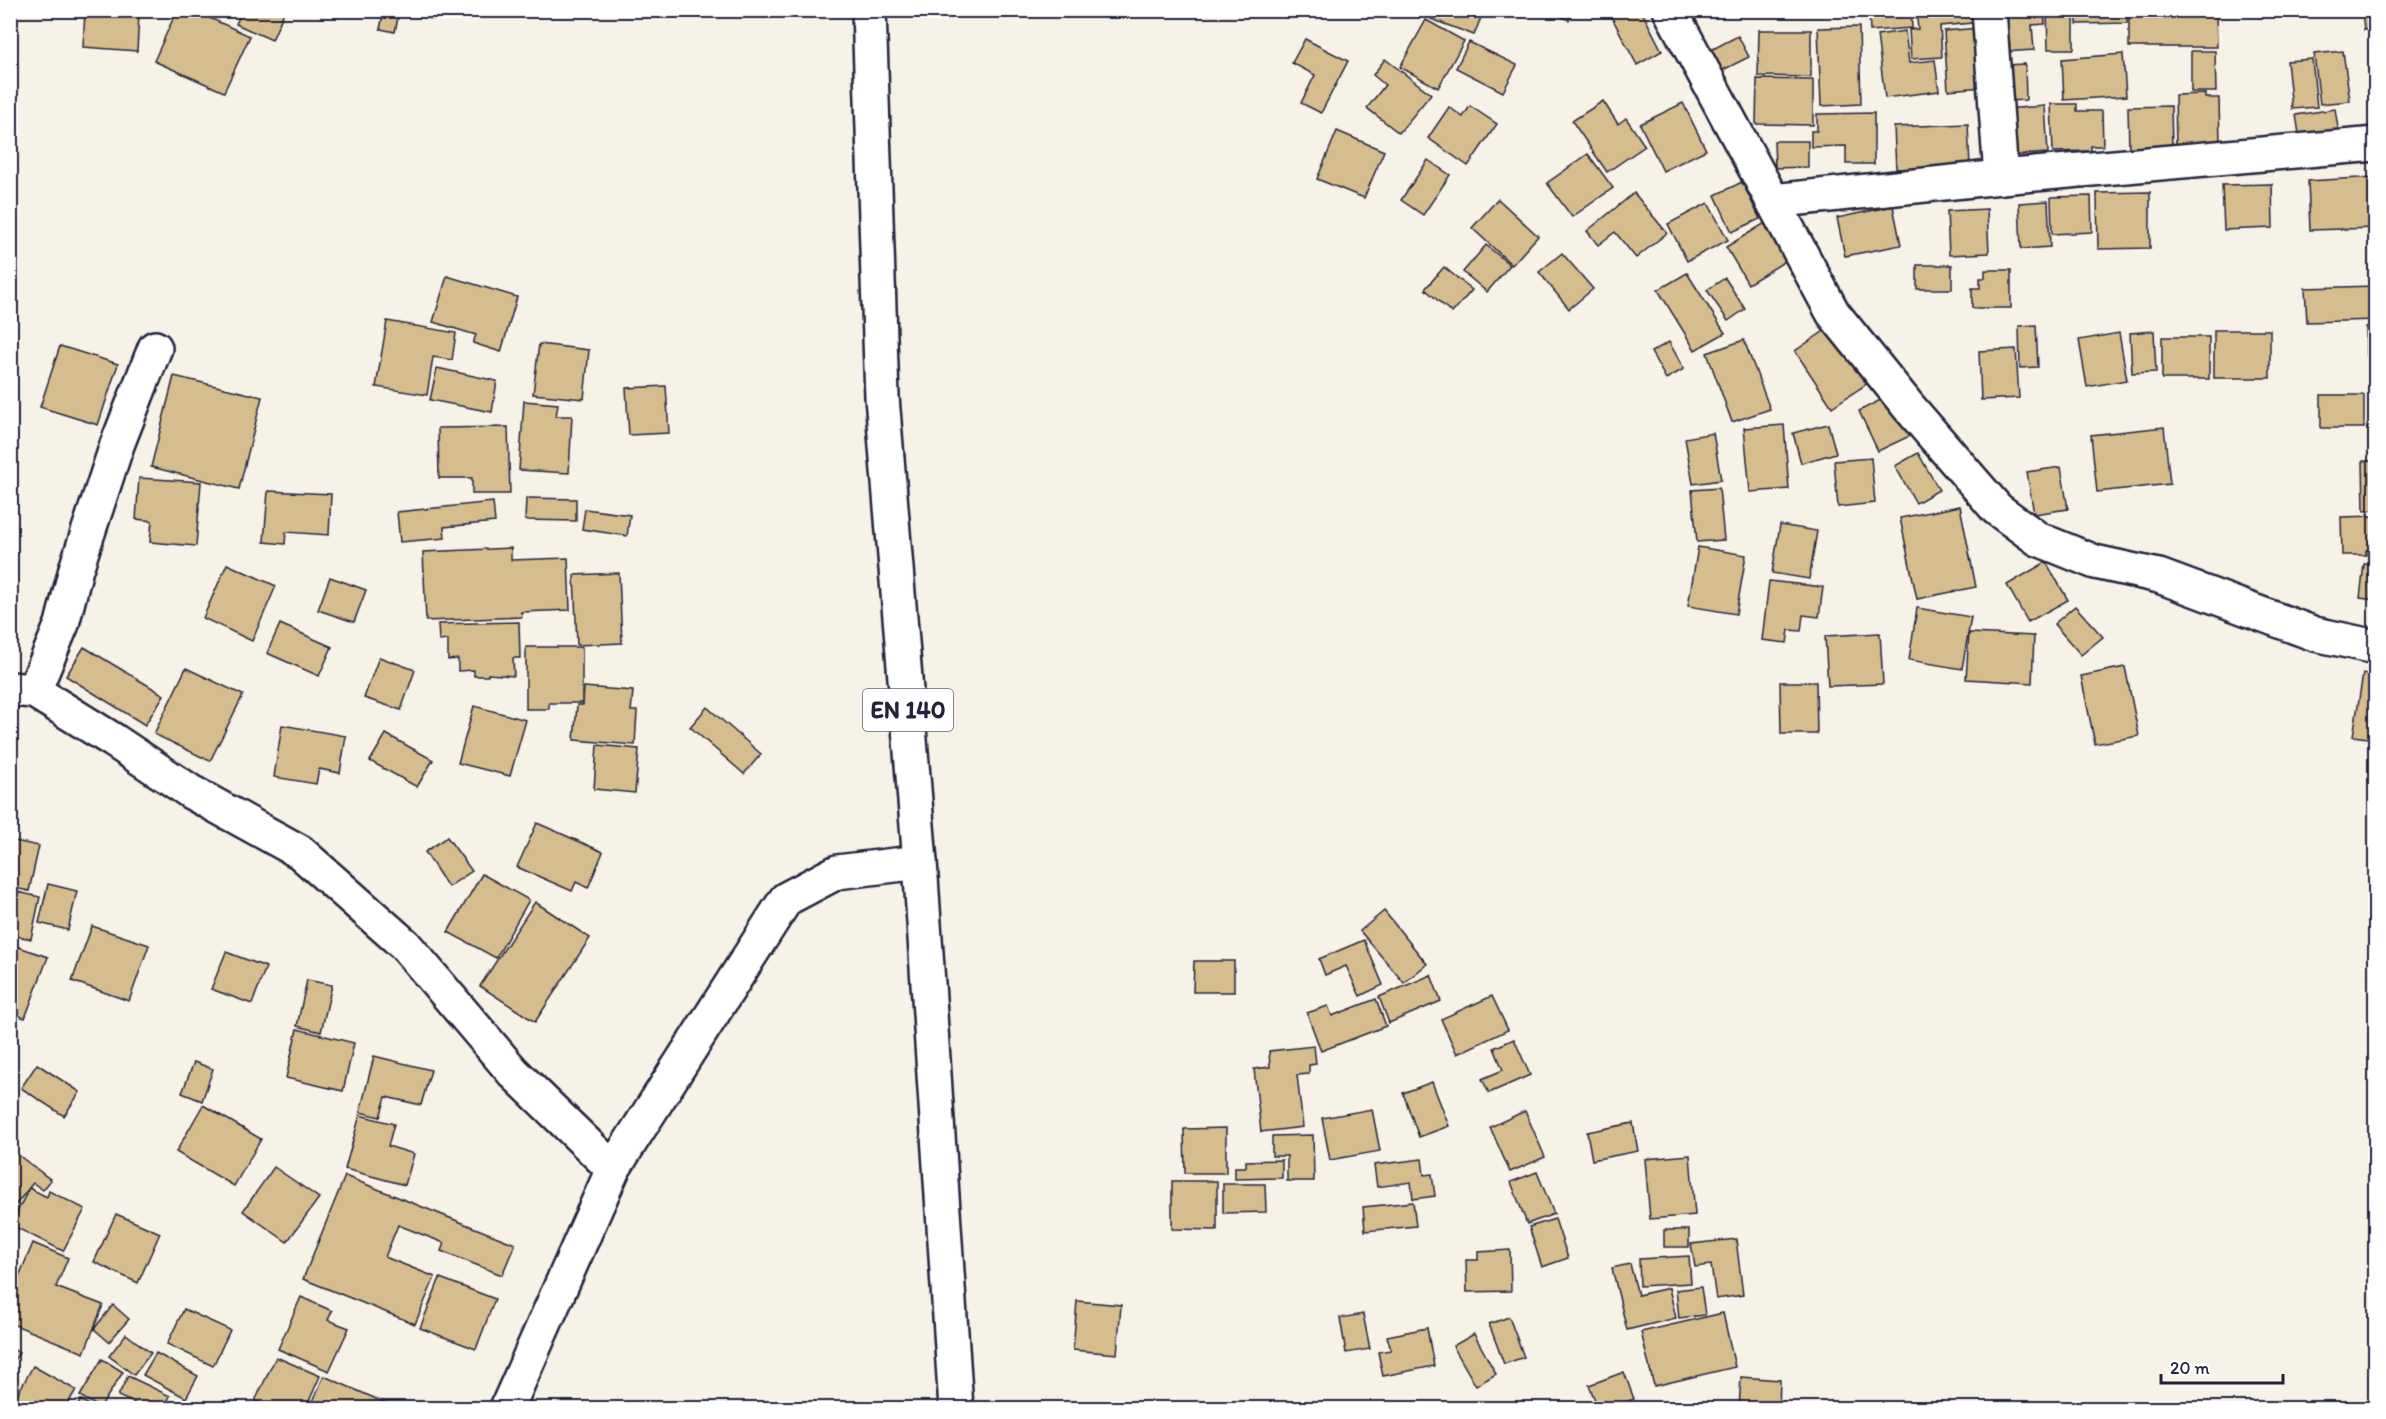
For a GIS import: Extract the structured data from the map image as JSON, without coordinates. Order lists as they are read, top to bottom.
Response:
{
  "streets": {
    "street": ["EN 140"]
  },
  "scale_bar": "20 m"
}
